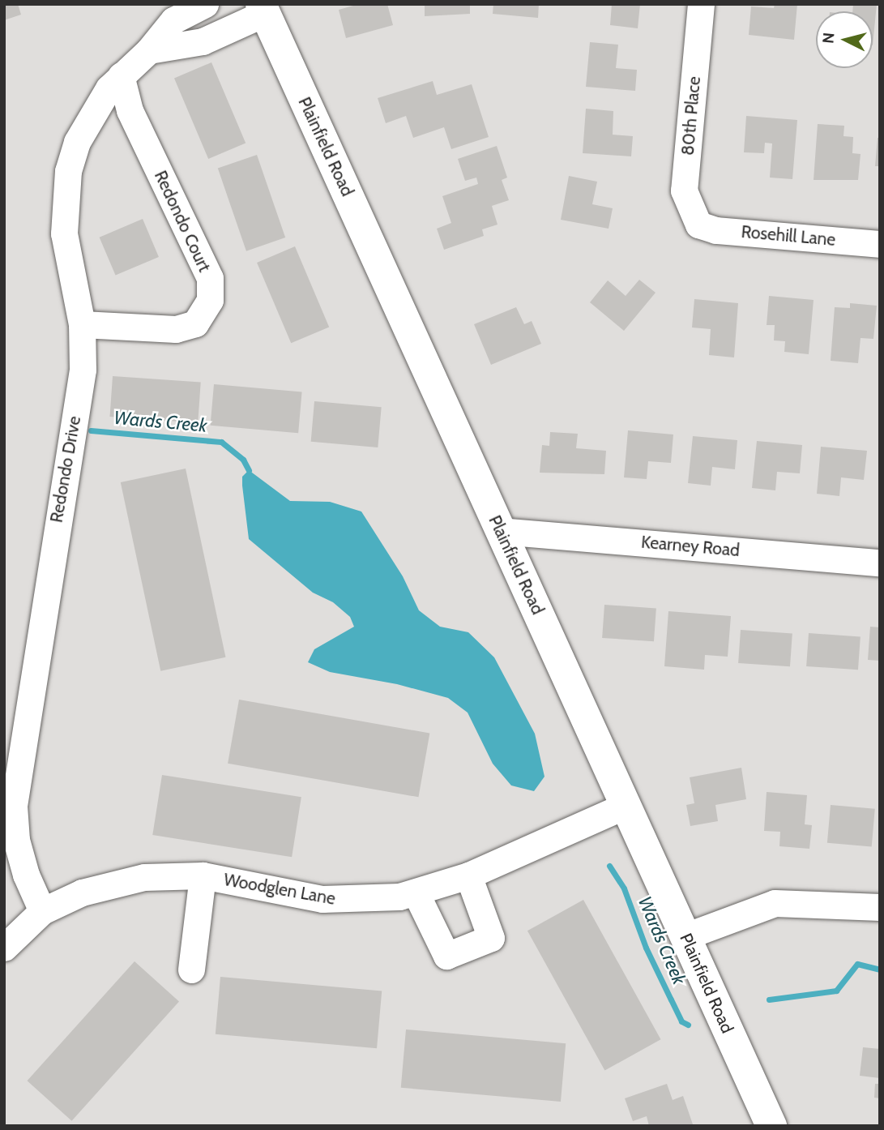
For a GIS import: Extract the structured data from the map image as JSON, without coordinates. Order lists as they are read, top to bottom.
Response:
{
  "streets": {
    "main road": ["Plainfield Road"],
    "street": [
      "80th Place",
      "Redondo Court",
      "Rosehill Lane",
      "Redondo Drive",
      "Kearney Road",
      "Woodglen Lane"
    ]
  },
  "crossings": [
    ["80th Place", "Rosehill Lane"],
    ["Plainfield Road", "Kearney Road"],
    ["Plainfield Road", "Woodglen Lane"],
    ["Redondo Court", "Redondo Drive"],
    ["Redondo Drive", "Woodglen Lane"]
  ],
  "water": ["Wards Creek"],
  "north": "left"
}
